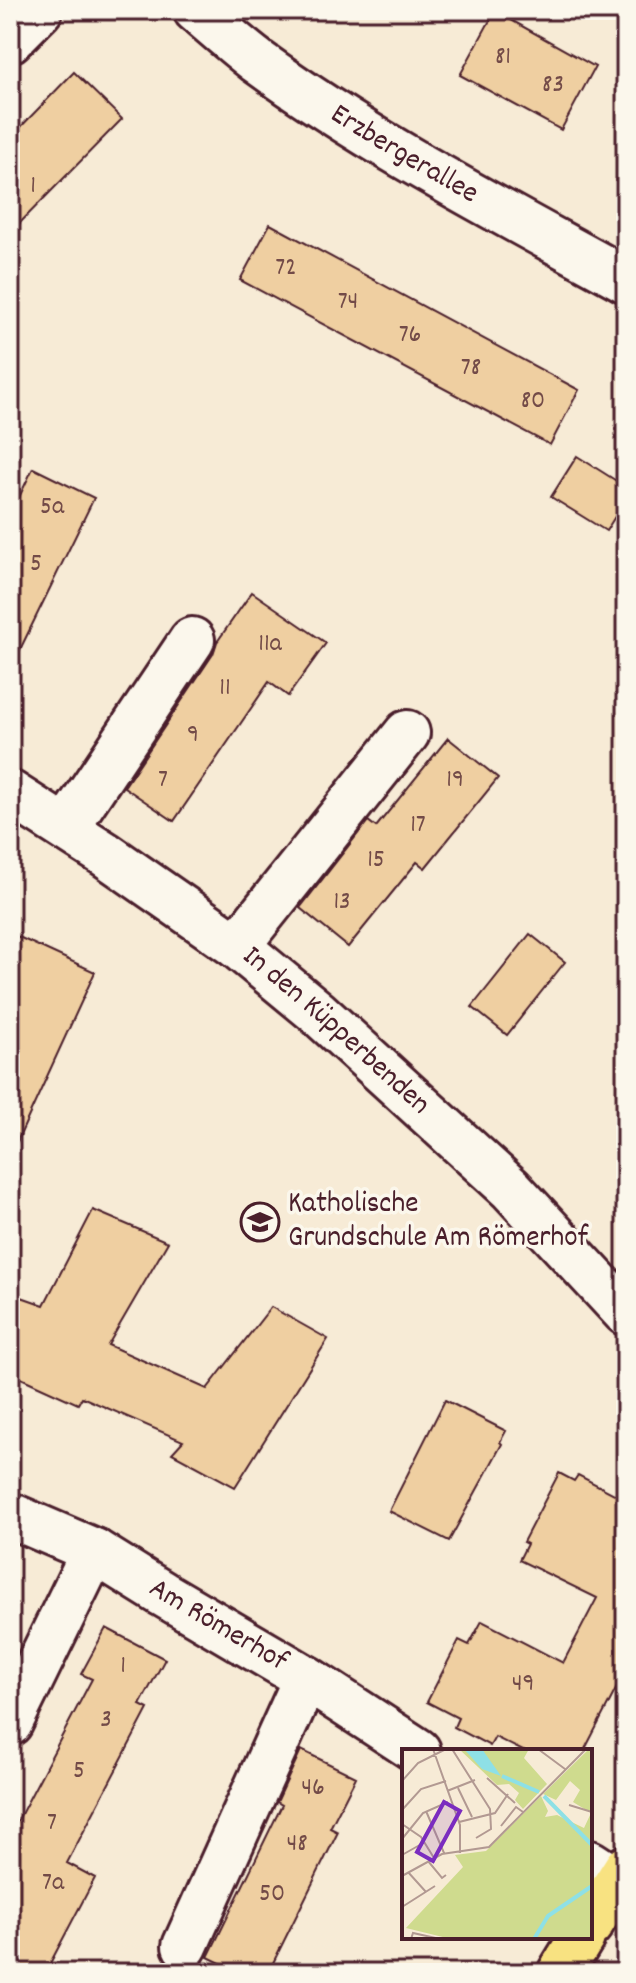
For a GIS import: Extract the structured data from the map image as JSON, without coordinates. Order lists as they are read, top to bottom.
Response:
{
  "streets": {
    "street": ["Erzbergerallee", "In den Küpperbenden", "Am Römerhof"]
  },
  "places": {
    "school or university": ["Katholische Grundschule Am Römerhof"]
  },
  "house_numbers": [
    "81",
    "83",
    "1",
    "72",
    "74",
    "76",
    "78",
    "80",
    "5a",
    "5",
    "11a",
    "11",
    "9",
    "7",
    "19",
    "17",
    "15",
    "13",
    "1",
    "49",
    "3",
    "5",
    "46",
    "7",
    "48",
    "7a",
    "50"
  ]
}
